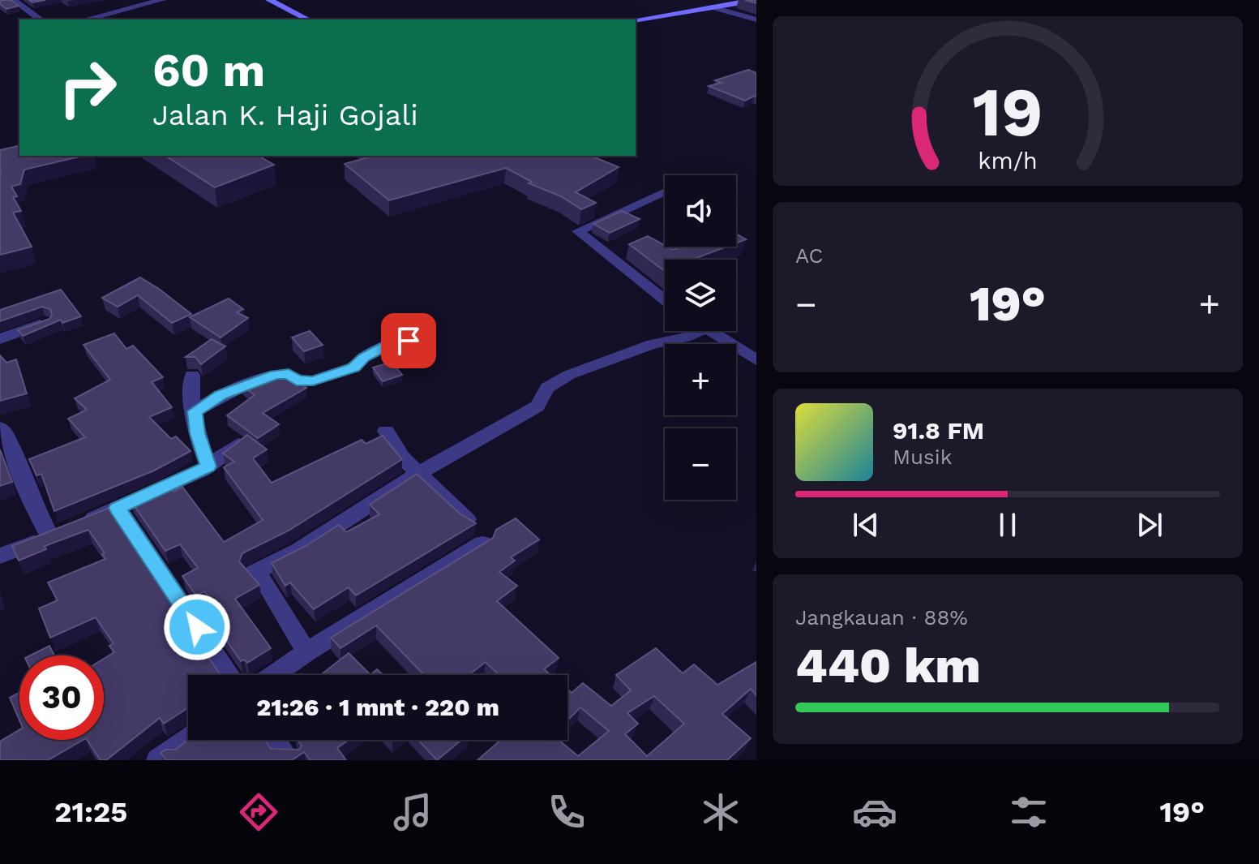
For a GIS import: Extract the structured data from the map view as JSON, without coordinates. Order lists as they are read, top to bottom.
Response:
{
  "page": {
    "turn": ["60 m", "Jalan K. Haji Gojali"],
    "map_buttons": ["+", "−"],
    "tile": [
      "AC",
      ["Jangkauan · 88%", "440 km"]
    ],
    "heat": ["−", "19°", "+"],
    "song": ["91.8 FM", "Musik"],
    "limit": "30",
    "trip": "21:26 · 1 mnt · 220 m",
    "tabs": ["21:25", "19°"],
    "gauge": ["19", "km/h"]
  }
}
